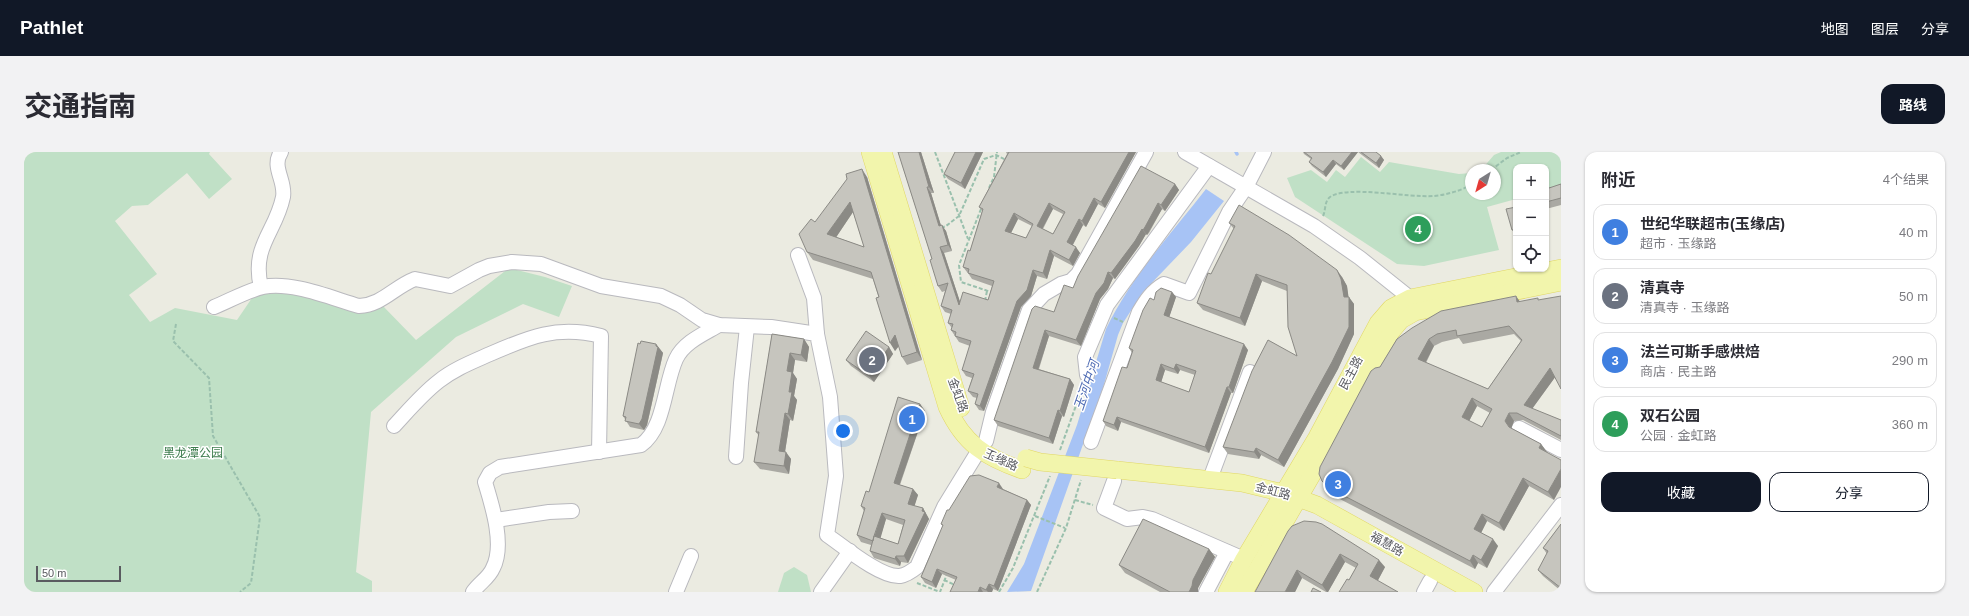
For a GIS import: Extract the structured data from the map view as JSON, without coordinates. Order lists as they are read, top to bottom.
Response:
{
  "streets": {
    "main road": [
      "民主路",
      "金虹路",
      "玉缘路",
      "福慧路"
    ]
  },
  "crossings": [
    ["民主路", "金虹路"],
    ["民主路", "福慧路"],
    ["金虹路", "玉缘路"],
    ["金虹路", "福慧路"]
  ],
  "water": ["玉河中河"],
  "parks": ["黑龙潭公园"],
  "scale_bar": "50 m",
  "north": "bottom left",
  "page": {
    "header": "Pathlet",
    "nav": ["地图", "图层", "分享"],
    "title": "交通指南",
    "buttons": [
      "路线",
      ["收藏", "分享"]
    ],
    "heading": ["附近", "4个结果"],
    "map_buttons": ["+", "−"],
    "list": [
      {
        "mark": "1",
        "name": "世纪华联超市(玉缘店)",
        "note": "超市 · 玉缘路",
        "value": "40 m"
      },
      {
        "mark": "2",
        "name": "清真寺",
        "note": "清真寺 · 玉缘路",
        "value": "50 m"
      },
      {
        "mark": "3",
        "name": "法兰可斯手感烘焙",
        "note": "商店 · 民主路",
        "value": "290 m"
      },
      {
        "mark": "4",
        "name": "双石公园",
        "note": "公园 · 金虹路",
        "value": "360 m"
      }
    ],
    "pins": [
      "4",
      "2",
      "1",
      "3"
    ],
    "scale": "50 m"
  }
}
